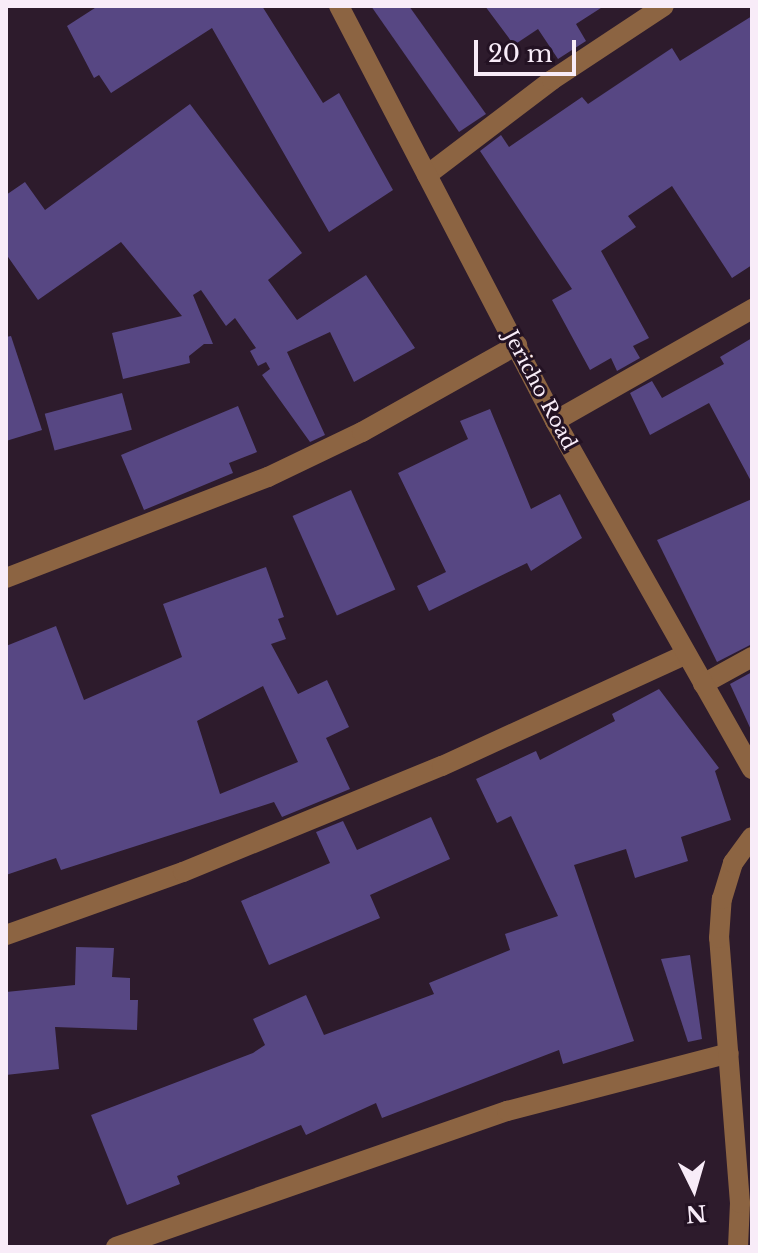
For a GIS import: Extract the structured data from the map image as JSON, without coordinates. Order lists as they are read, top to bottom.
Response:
{
  "streets": {
    "street": ["Jericho Road"]
  },
  "scale_bar": "20 m",
  "north": "bottom"
}
